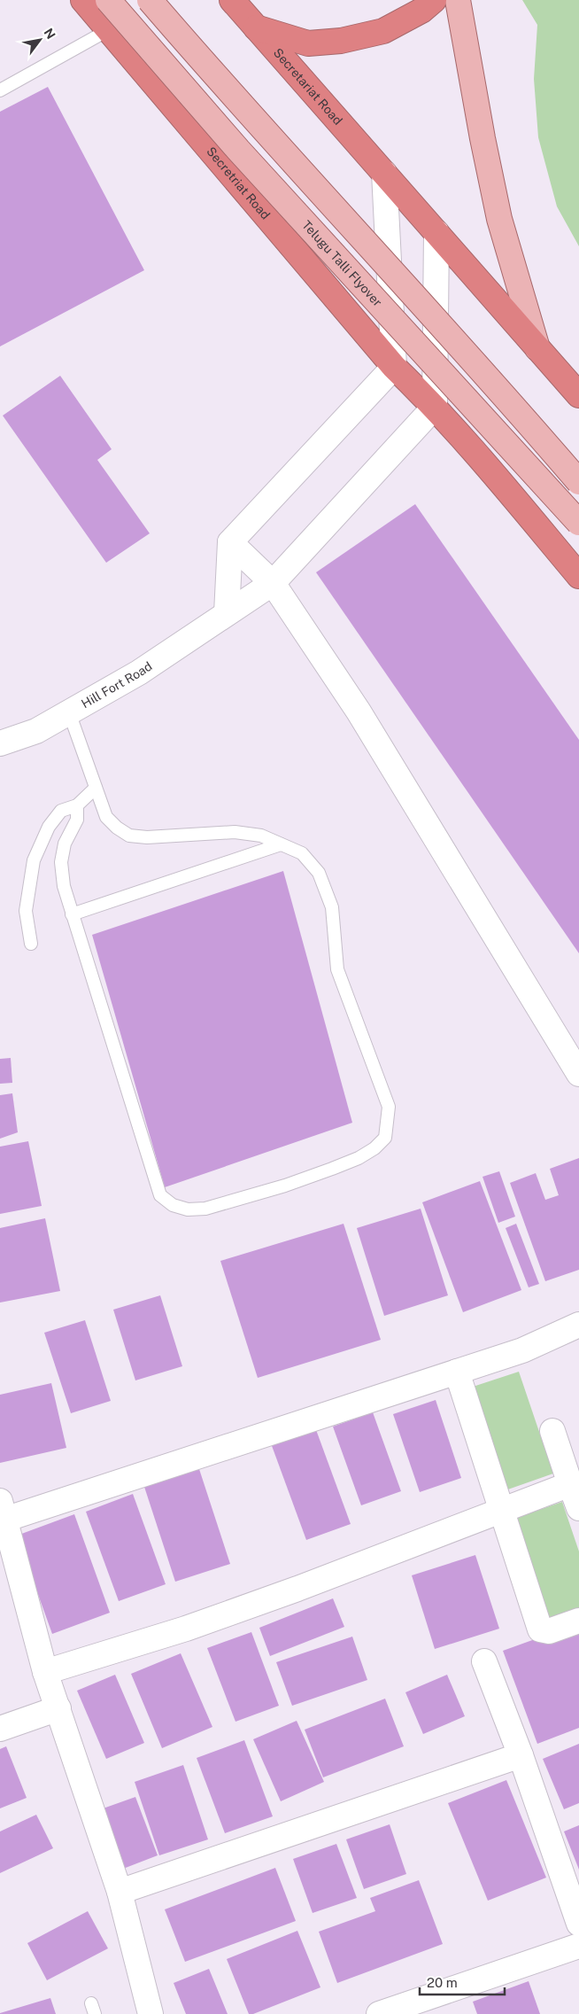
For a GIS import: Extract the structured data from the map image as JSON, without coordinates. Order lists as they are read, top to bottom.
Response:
{
  "streets": {
    "highway": ["Secretariat Road", "Secretriat Road"],
    "main road": ["Telugu Talli Flyover"],
    "street": ["Hill Fort Road"]
  },
  "crossings": [
    ["Secretriat Road", "Hill Fort Road"]
  ],
  "scale_bar": "20 m",
  "north": "top right"
}
